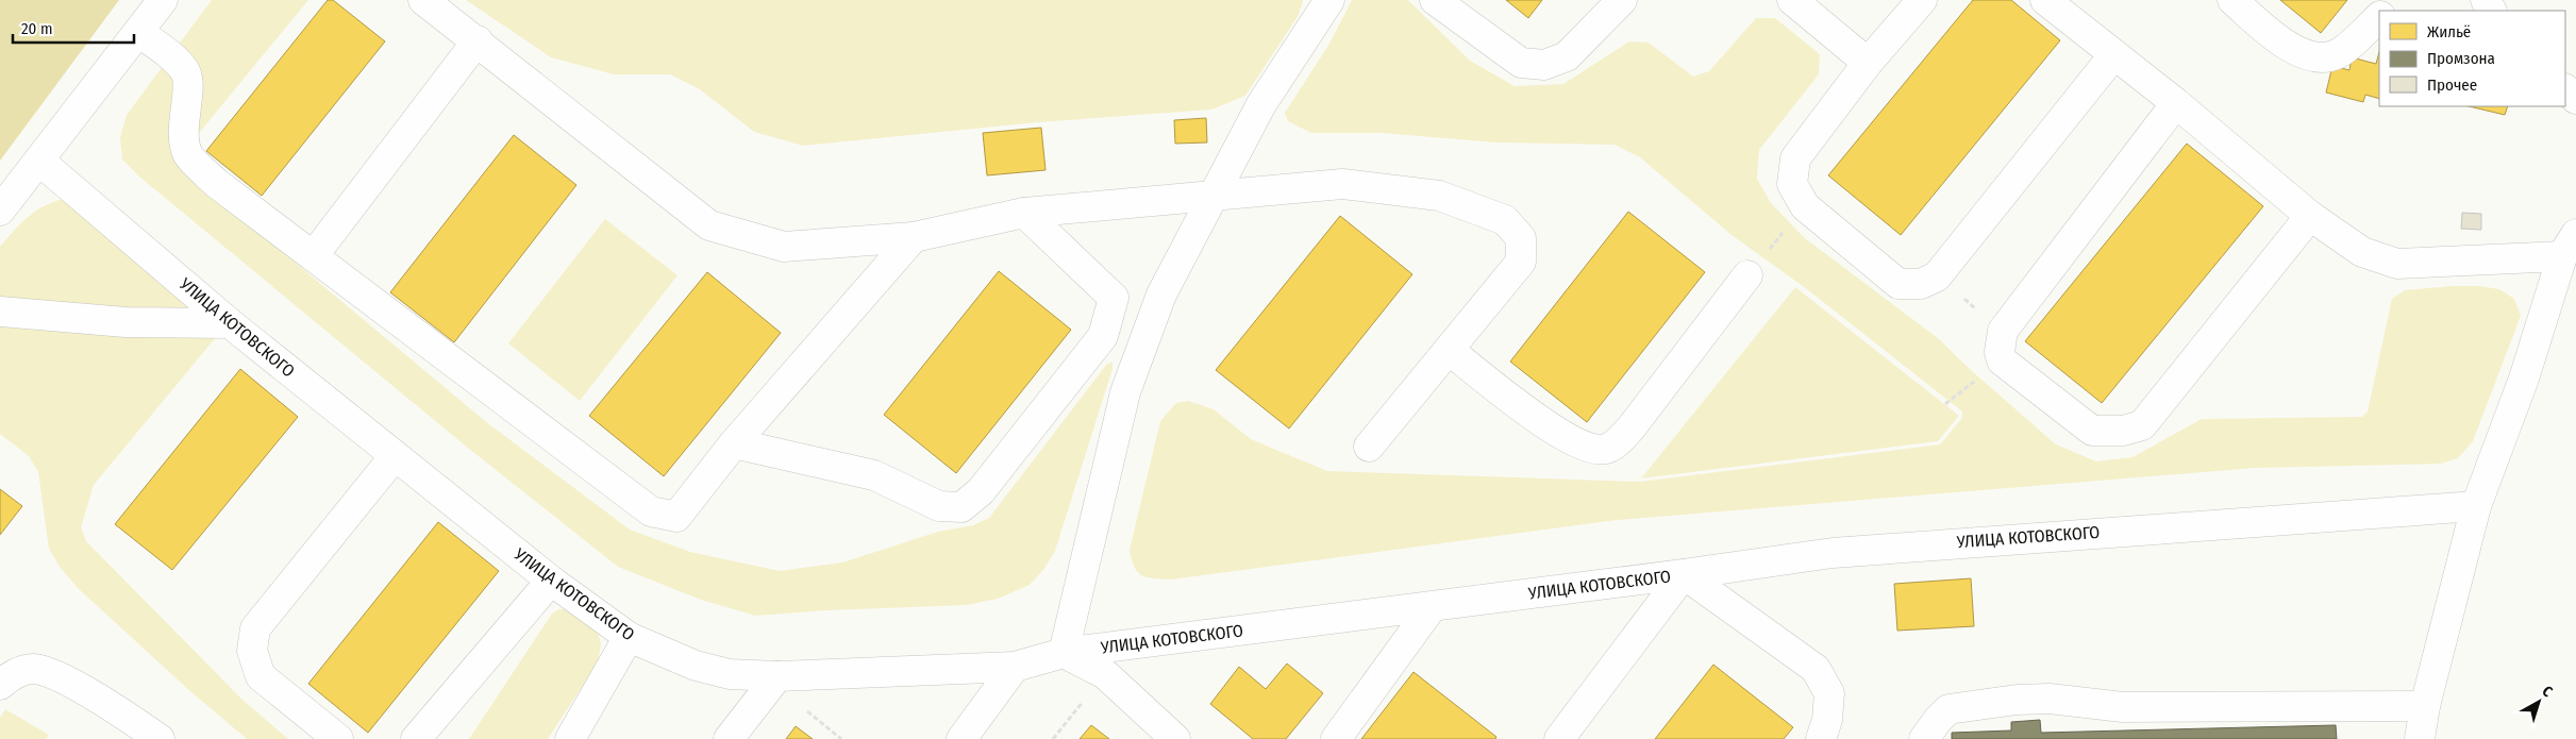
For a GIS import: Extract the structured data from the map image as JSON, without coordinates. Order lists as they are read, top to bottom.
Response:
{
  "streets": {
    "street": ["УЛИЦА КОТОВСКОГО"]
  },
  "legend": ["Жильё", "Промзона", "Прочее"],
  "scale_bar": "20 m",
  "north": "top right"
}
